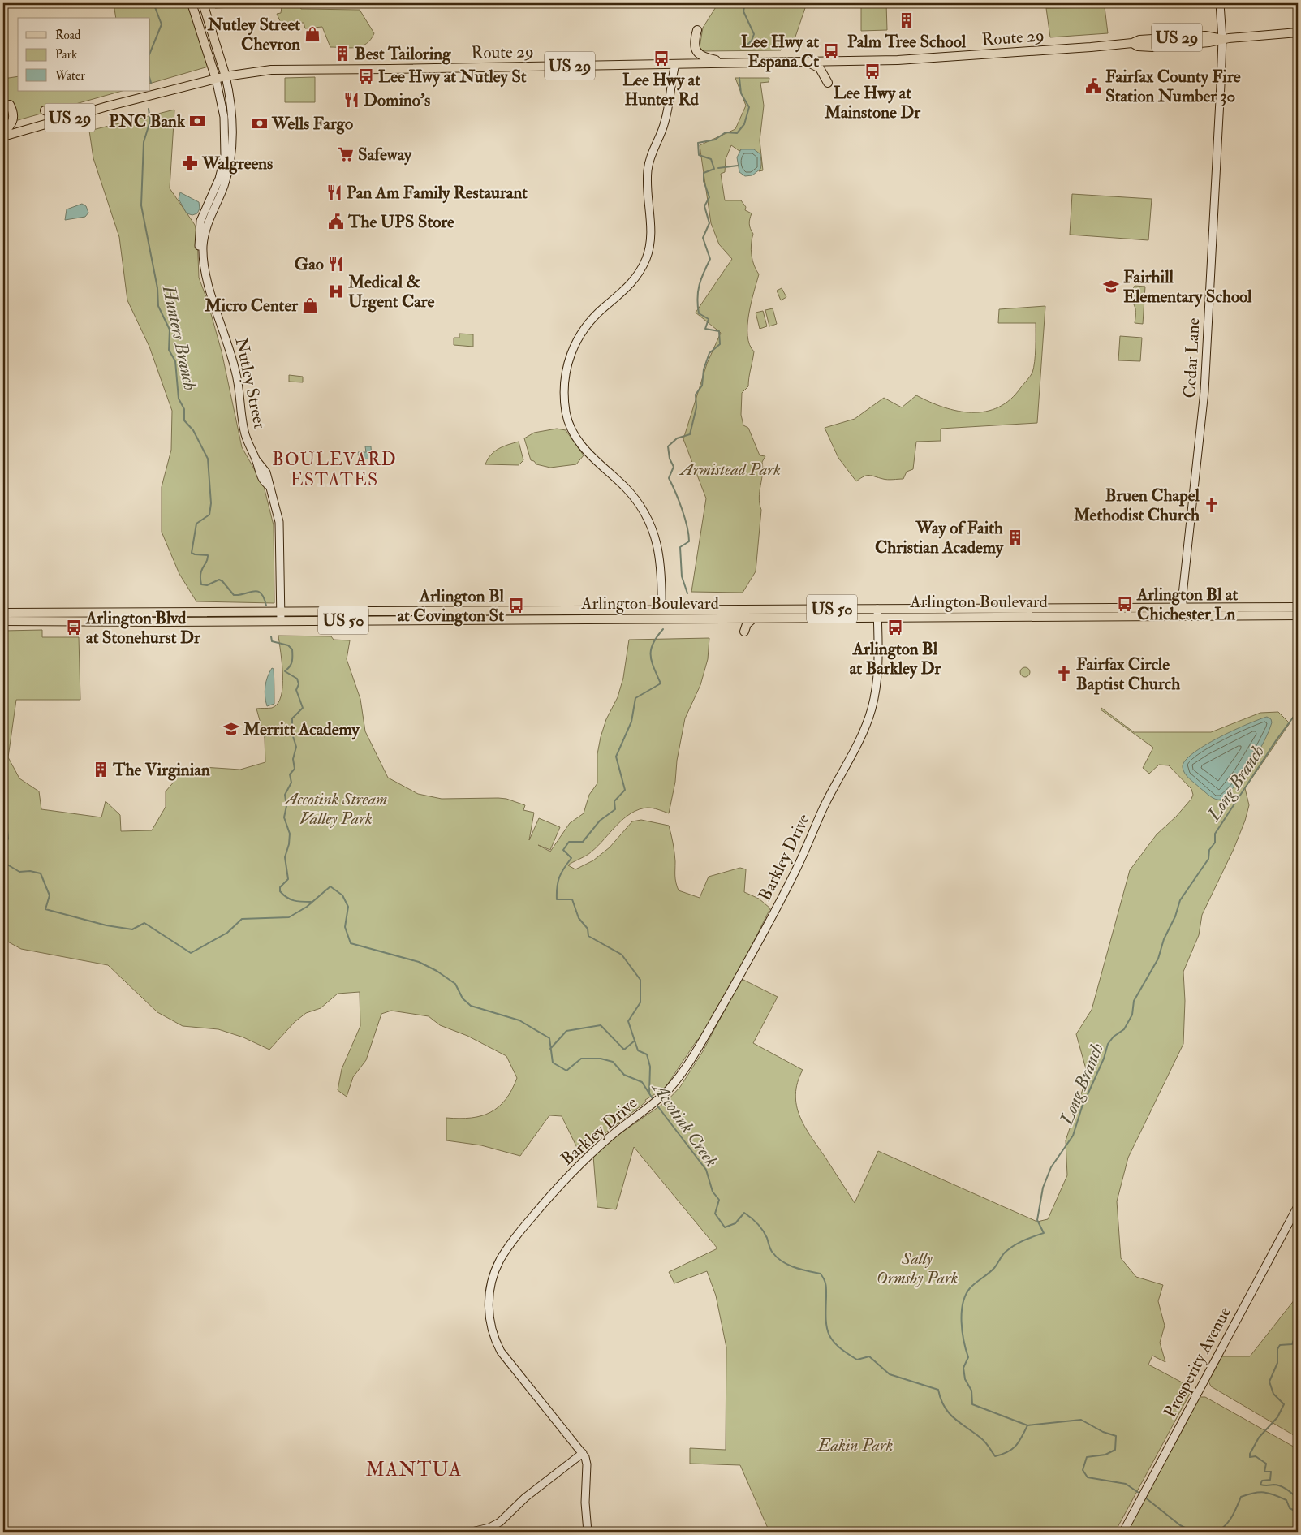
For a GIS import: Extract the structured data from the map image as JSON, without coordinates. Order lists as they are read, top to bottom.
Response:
{
  "streets": {
    "main road": [
      "Route 29",
      "US 29",
      "Nutley Street",
      "Arlington Boulevard",
      "US 50"
    ],
    "street": ["Cedar Lane", "Barkley Drive", "Prosperity Avenue"]
  },
  "crossings": [
    ["Route 29", "Cedar Lane"],
    ["Route 29", "Nutley Street"],
    ["Cedar Lane", "Arlington Boulevard"],
    ["Nutley Street", "Arlington Boulevard"],
    ["Arlington Boulevard", "Barkley Drive"]
  ],
  "districts": ["BOULEVARD ESTATES", "MANTUA"],
  "water": ["Hunters Branch", "Long Branch", "Accotink Creek"],
  "parks": [
    "Armistead Park",
    "Accotink Stream Valley Park",
    "Sally Ormsby Park",
    "Eakin Park"
  ],
  "places": {
    "building": [
      "Palm Tree School",
      "Best Tailoring",
      "Way of Faith Christian Academy",
      "The Virginian"
    ],
    "shop": ["Nutley Street Chevron", "Micro Center"],
    "bus stop": [
      "Lee Hwy at Espana Ct",
      "Lee Hwy at Hunter Rd",
      "Lee Hwy at Mainstone Dr",
      "Lee Hwy at Nutley St",
      "Arlington Bl at Chichester Ln",
      "Arlington Bl at Covington St",
      "Arlington Blvd at Stonehurst Dr",
      "Arlington Bl at Barkley Dr"
    ],
    "public building": ["Fairfax County Fire Station Number 30", "The UPS Store"],
    "restaurant": ["Domino's", "Pan Am Family Restaurant", "Gao"],
    "bank": ["PNC Bank", "Wells Fargo"],
    "supermarket": ["Safeway"],
    "pharmacy": ["Walgreens"],
    "school or university": ["Fairhill Elementary School", "Merritt Academy"],
    "hospital": ["Medical & Urgent Care"],
    "church": ["Bruen Chapel Methodist Church", "Fairfax Circle Baptist Church"]
  },
  "legend": ["Road", "Park", "Water"]
}
